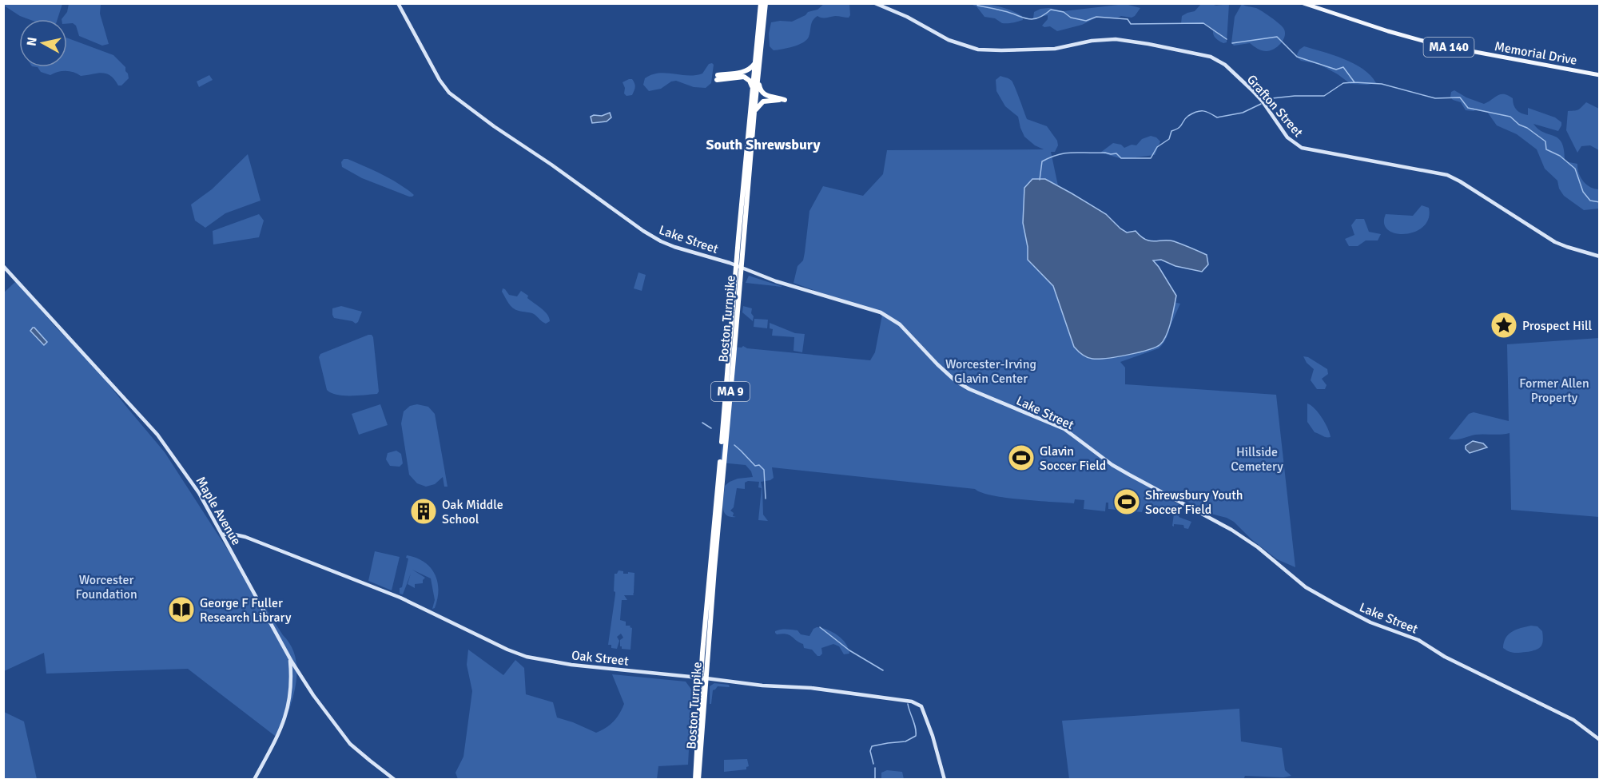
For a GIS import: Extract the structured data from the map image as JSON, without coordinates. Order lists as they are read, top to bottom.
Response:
{
  "streets": {
    "highway": ["Boston Turnpike", "MA 9"],
    "main road": ["MA 140", "Memorial Drive"],
    "street": [
      "Grafton Street",
      "Lake Street",
      "Maple Avenue",
      "Oak Street"
    ]
  },
  "crossings": [
    ["Lake Street", "Boston Turnpike"],
    ["Boston Turnpike", "Oak Street"],
    ["Maple Avenue", "Oak Street"]
  ],
  "districts": ["South Shrewsbury"],
  "parks": [
    "Worcester-Irving Glavin Center",
    "Former Allen Property",
    "Hillside Cemetery",
    "Worcester Foundation"
  ],
  "places": {
    "place": ["Prospect Hill"],
    "sports": ["Glavin Soccer Field", "Shrewsbury Youth Soccer Field"],
    "building": ["Oak Middle School"],
    "library": ["George F Fuller Research Library"]
  },
  "north": "left"
}
